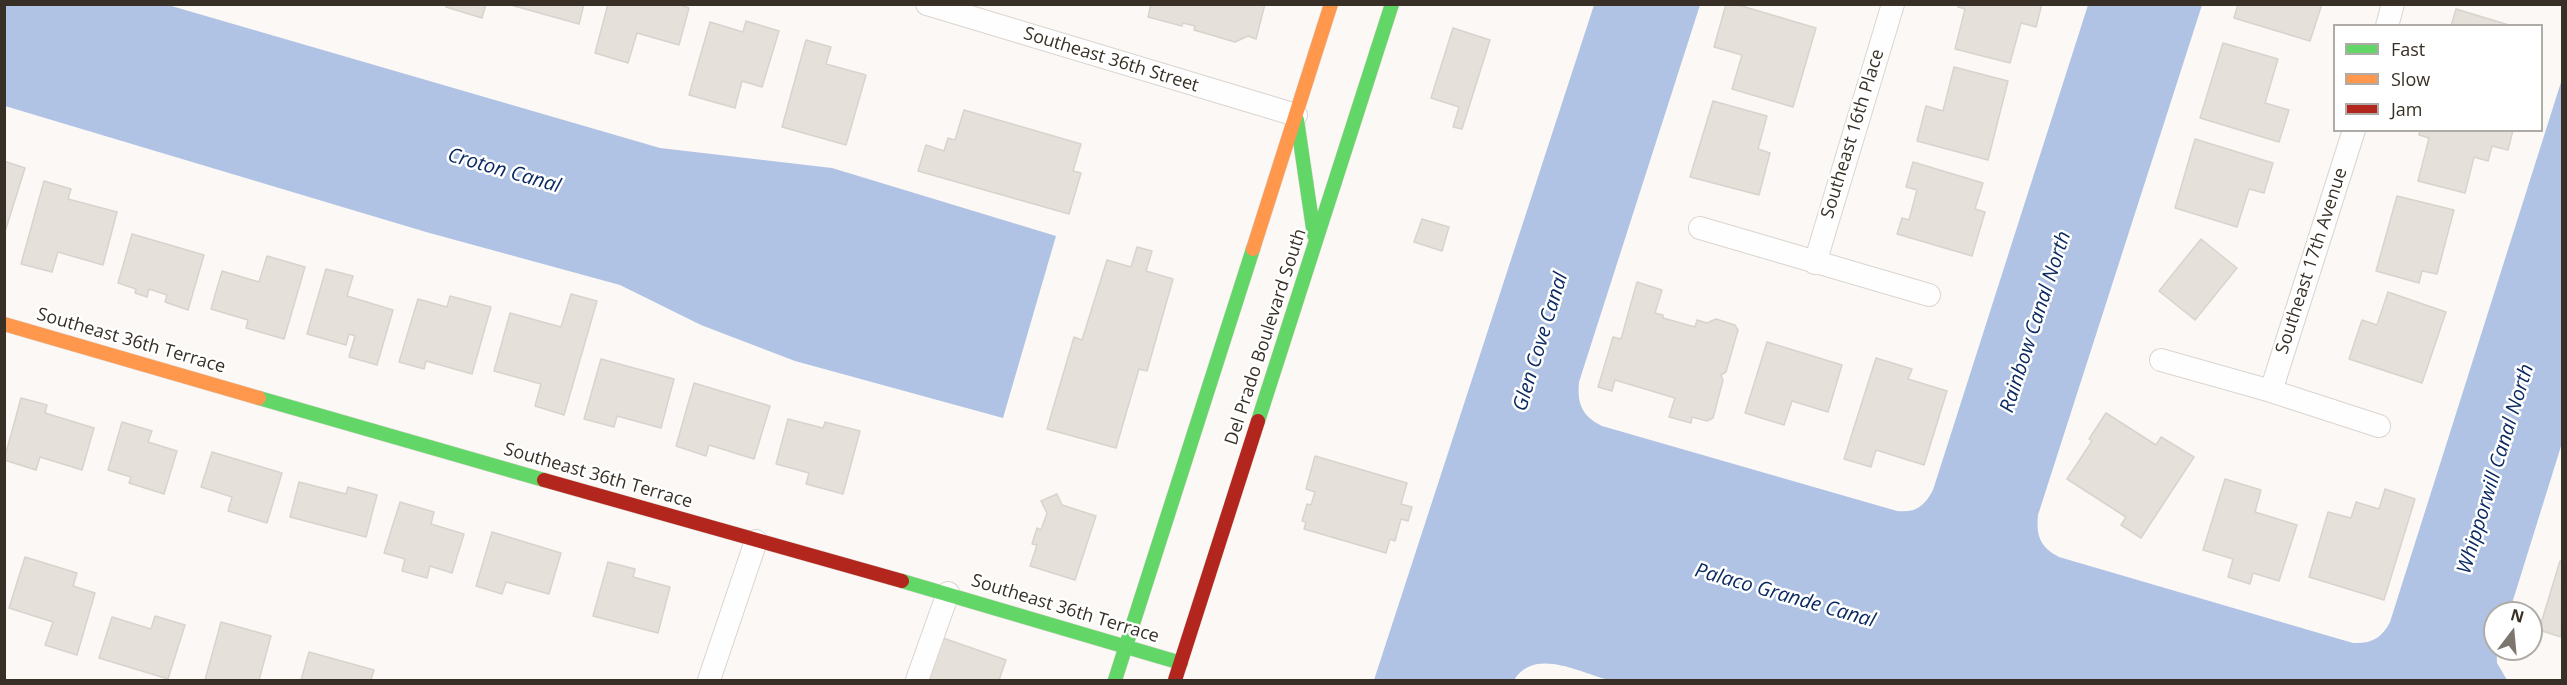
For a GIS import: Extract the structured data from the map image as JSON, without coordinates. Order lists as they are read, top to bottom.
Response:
{
  "streets": {
    "main road": ["Del Prado Boulevard South", "Southeast 36th Terrace"],
    "street": ["Southeast 36th Street", "Southeast 16th Place", "Southeast 17th Avenue"]
  },
  "crossings": [
    ["Del Prado Boulevard South", "Southeast 36th Terrace"]
  ],
  "water": [
    "Croton Canal",
    "Rainbow Canal North",
    "Glen Cove Canal",
    "Whipporwill Canal North",
    "Palaco Grande Canal"
  ],
  "legend": ["Fast", "Slow", "Jam"],
  "north": "top"
}
